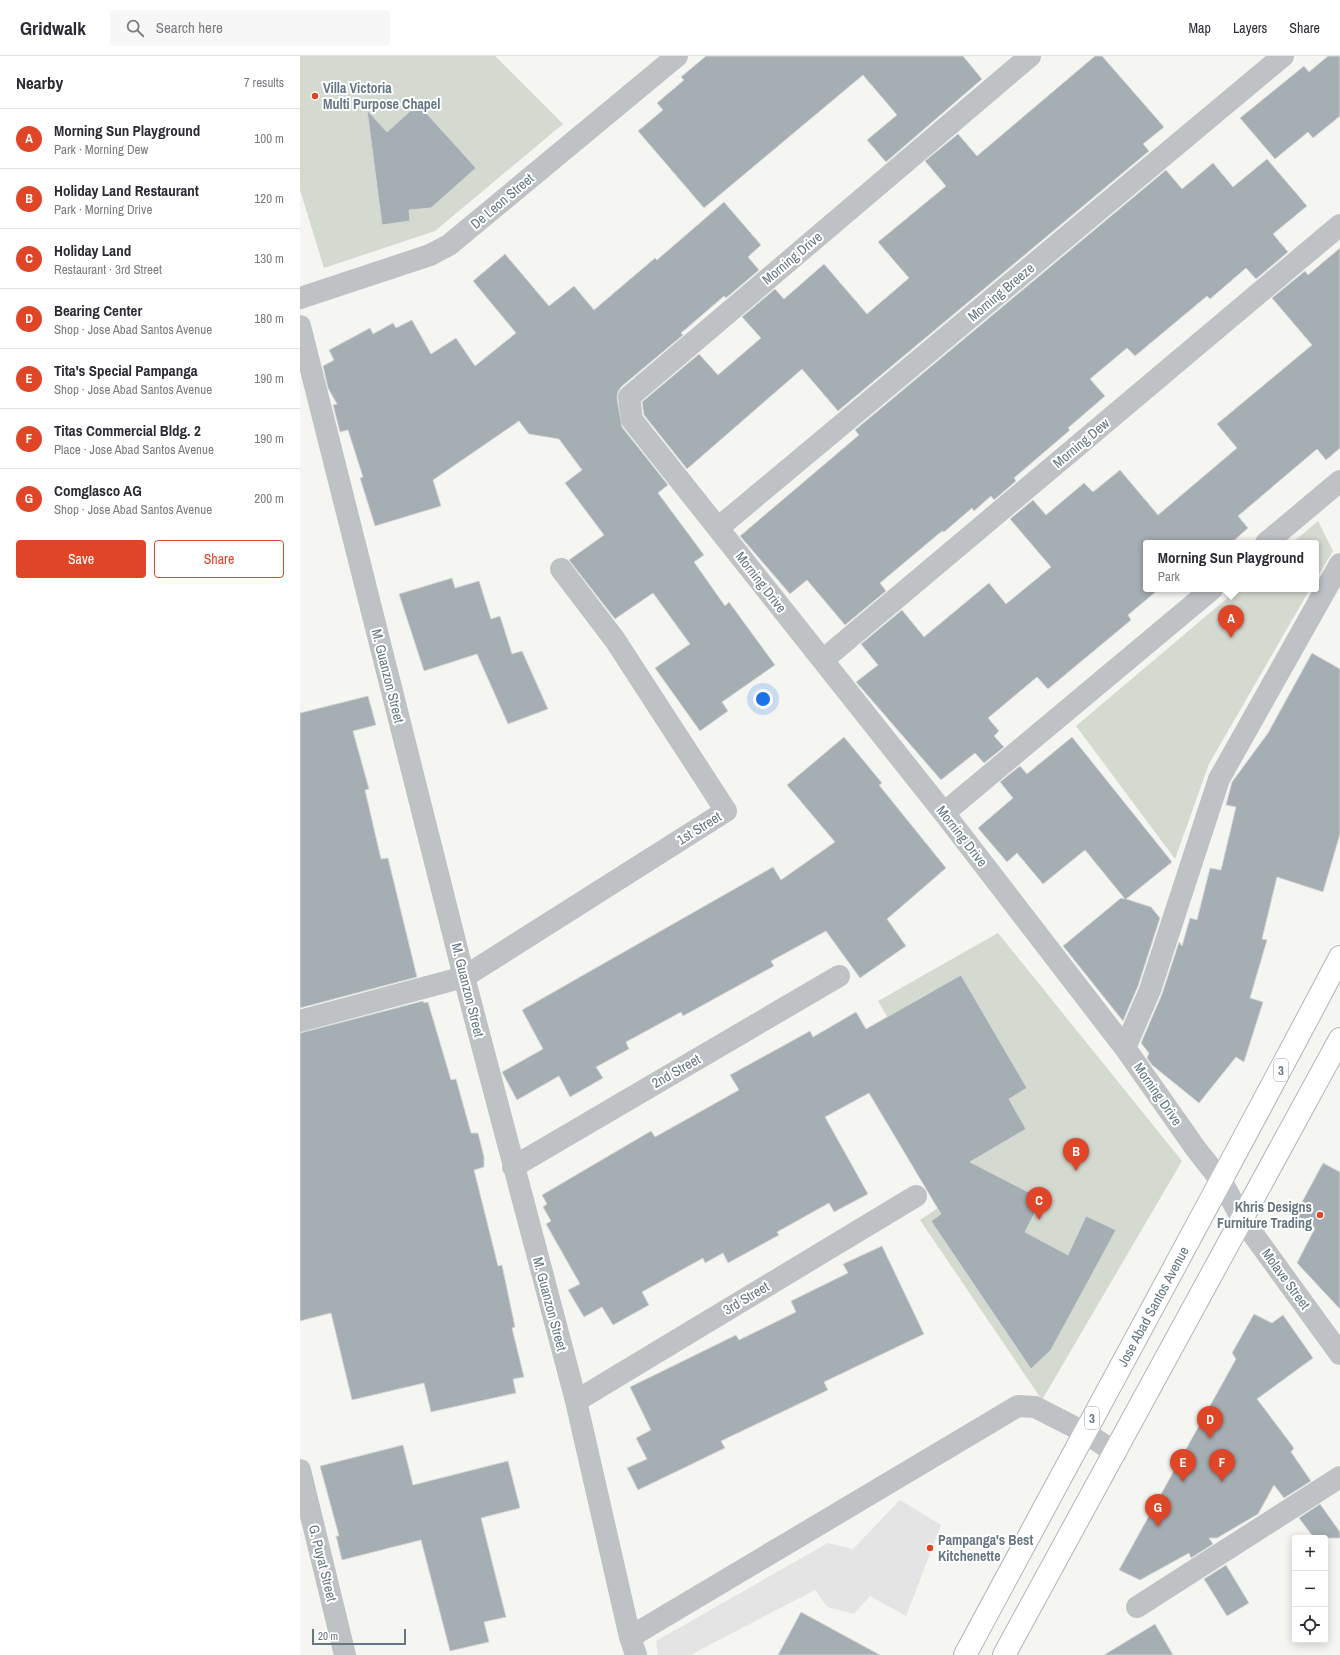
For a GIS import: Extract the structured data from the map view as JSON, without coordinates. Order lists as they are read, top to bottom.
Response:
{
  "streets": {
    "highway": ["3", "Jose Abad Santos Avenue"],
    "street": [
      "De Leon Street",
      "Morning Drive",
      "Morning Breeze",
      "Morning Dew",
      "M. Guanzon Street",
      "1st Street",
      "2nd Street",
      "Molave Street",
      "3rd Street",
      "G. Puyat Street"
    ]
  },
  "crossings": [
    ["Morning Drive", "Morning Breeze"],
    ["Morning Drive", "Morning Dew"],
    ["Morning Drive", "Molave Street"],
    ["Morning Drive", "Jose Abad Santos Avenue"],
    ["M. Guanzon Street", "1st Street"],
    ["M. Guanzon Street", "2nd Street"],
    ["M. Guanzon Street", "3rd Street"],
    ["Molave Street", "Jose Abad Santos Avenue"]
  ],
  "places": ["Villa Victoria Multi Purpose Chapel", "Khris Designs Furniture Trading", "Pampanga's Best Kitchenette"],
  "scale_bar": "20 m",
  "page": {
    "header": "Gridwalk",
    "search": "Search here",
    "nav": ["Map", "Layers", "Share"],
    "heading": ["Nearby", "7 results"],
    "list": [
      {
        "mark": "A",
        "name": "Morning Sun Playground",
        "note": "Park · Morning Dew",
        "value": "100 m"
      },
      {
        "mark": "B",
        "name": "Holiday Land Restaurant",
        "note": "Park · Morning Drive",
        "value": "120 m"
      },
      {
        "mark": "C",
        "name": "Holiday Land",
        "note": "Restaurant · 3rd Street",
        "value": "130 m"
      },
      {
        "mark": "D",
        "name": "Bearing Center",
        "note": "Shop · Jose Abad Santos Avenue",
        "value": "180 m"
      },
      {
        "mark": "E",
        "name": "Tita's Special Pampanga",
        "note": "Shop · Jose Abad Santos Avenue",
        "value": "190 m"
      },
      {
        "mark": "F",
        "name": "Titas Commercial Bldg. 2",
        "note": "Place · Jose Abad Santos Avenue",
        "value": "190 m"
      },
      {
        "mark": "G",
        "name": "Comglasco AG",
        "note": "Shop · Jose Abad Santos Avenue",
        "value": "200 m"
      }
    ],
    "buttons": ["Save", "Share"],
    "popup": ["Morning Sun Playground", "Park"],
    "pins": [
      "A",
      "B",
      "C",
      "D",
      "E",
      "F",
      "G"
    ],
    "map_buttons": ["+", "−"],
    "scale": "20 m"
  }
}
